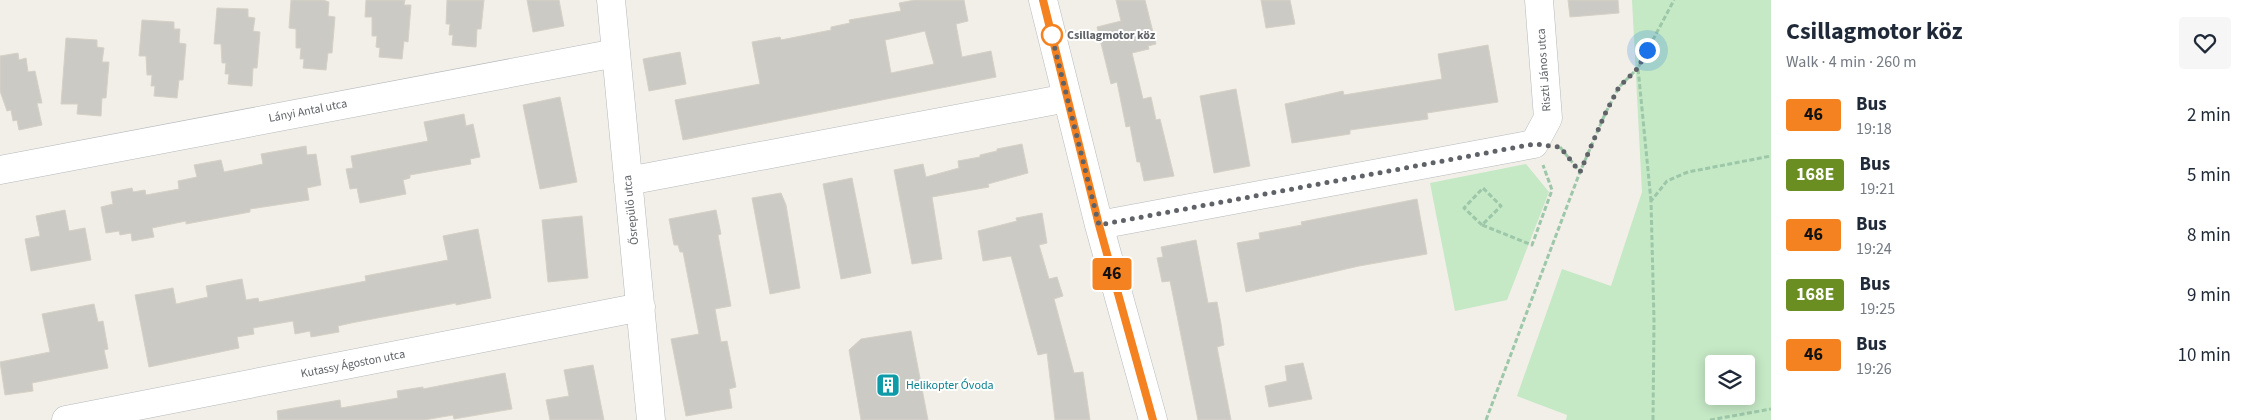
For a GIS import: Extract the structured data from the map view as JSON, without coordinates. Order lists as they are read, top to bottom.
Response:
{
  "streets": {
    "street": [
      "Riszti János utca",
      "Lányi Antal utca",
      "Ősrepülő utca",
      "Kutassy Ágoston utca"
    ]
  },
  "crossings": [
    ["Lányi Antal utca", "Ősrepülő utca"],
    ["Ősrepülő utca", "Kutassy Ágoston utca"]
  ],
  "places": {
    "other": ["Csillagmotor köz"],
    "building": ["Helikopter Óvoda"]
  },
  "lines": ["bus line 46"],
  "page": {
    "on_map": "46",
    "heading": ["Csillagmotor köz", "Walk · 4 min · 260 m"],
    "list": [
      {
        "mark": "46",
        "name": "Bus",
        "note": "19:18",
        "value": "2 min"
      },
      {
        "mark": "168E",
        "name": "Bus",
        "note": "19:21",
        "value": "5 min"
      },
      {
        "mark": "46",
        "name": "Bus",
        "note": "19:24",
        "value": "8 min"
      },
      {
        "mark": "168E",
        "name": "Bus",
        "note": "19:25",
        "value": "9 min"
      },
      {
        "mark": "46",
        "name": "Bus",
        "note": "19:26",
        "value": "10 min"
      }
    ]
  }
}
